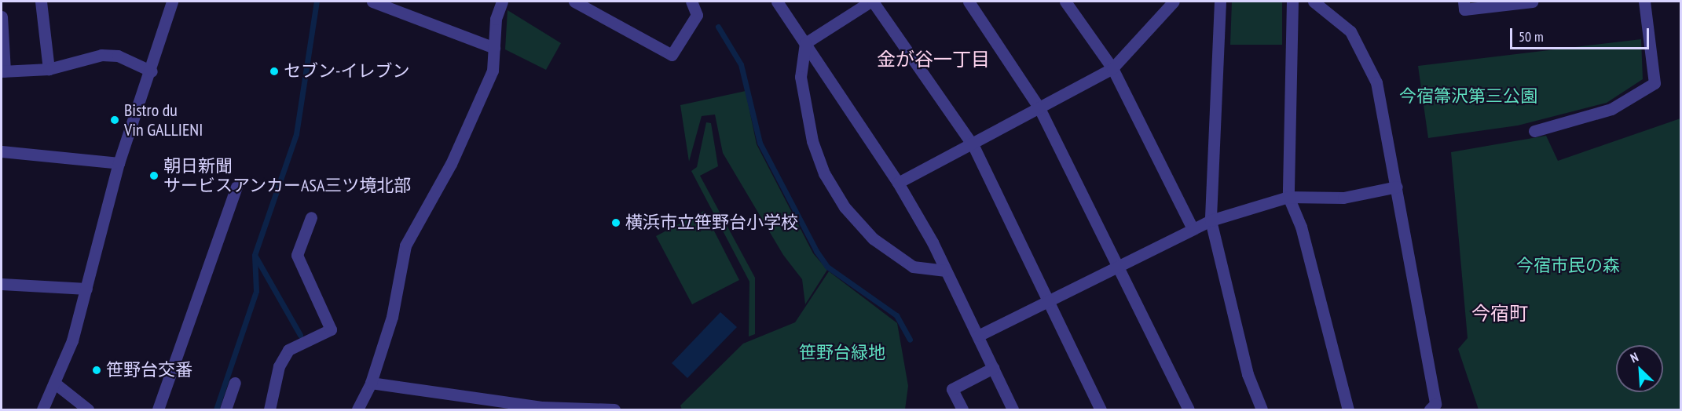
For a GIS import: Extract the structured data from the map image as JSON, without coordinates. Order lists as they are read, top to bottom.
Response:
{
  "districts": ["金が谷一丁目", "今宿町"],
  "parks": ["今宿箒沢第三公園", "今宿市民の森", "笹野台緑地"],
  "places": [
    "セブン-イレブン",
    "Bistro du Vin GALLIENI",
    "朝日新聞 サービスアンカーASA三ツ境北部",
    "横浜市立笹野台小学校",
    "笹野台交番"
  ],
  "scale_bar": "50 m",
  "north": "top left"
}
